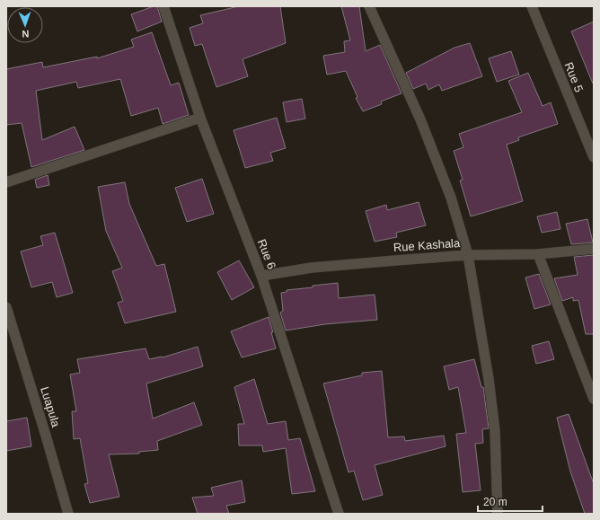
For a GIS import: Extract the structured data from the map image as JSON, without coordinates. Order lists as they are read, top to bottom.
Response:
{
  "streets": {
    "street": [
      "Rue 5",
      "Rue Kashala",
      "Rue 6",
      "Luapula"
    ]
  },
  "crossings": [
    ["Rue Kashala", "Rue 6"]
  ],
  "scale_bar": "20 m",
  "north": "bottom"
}
